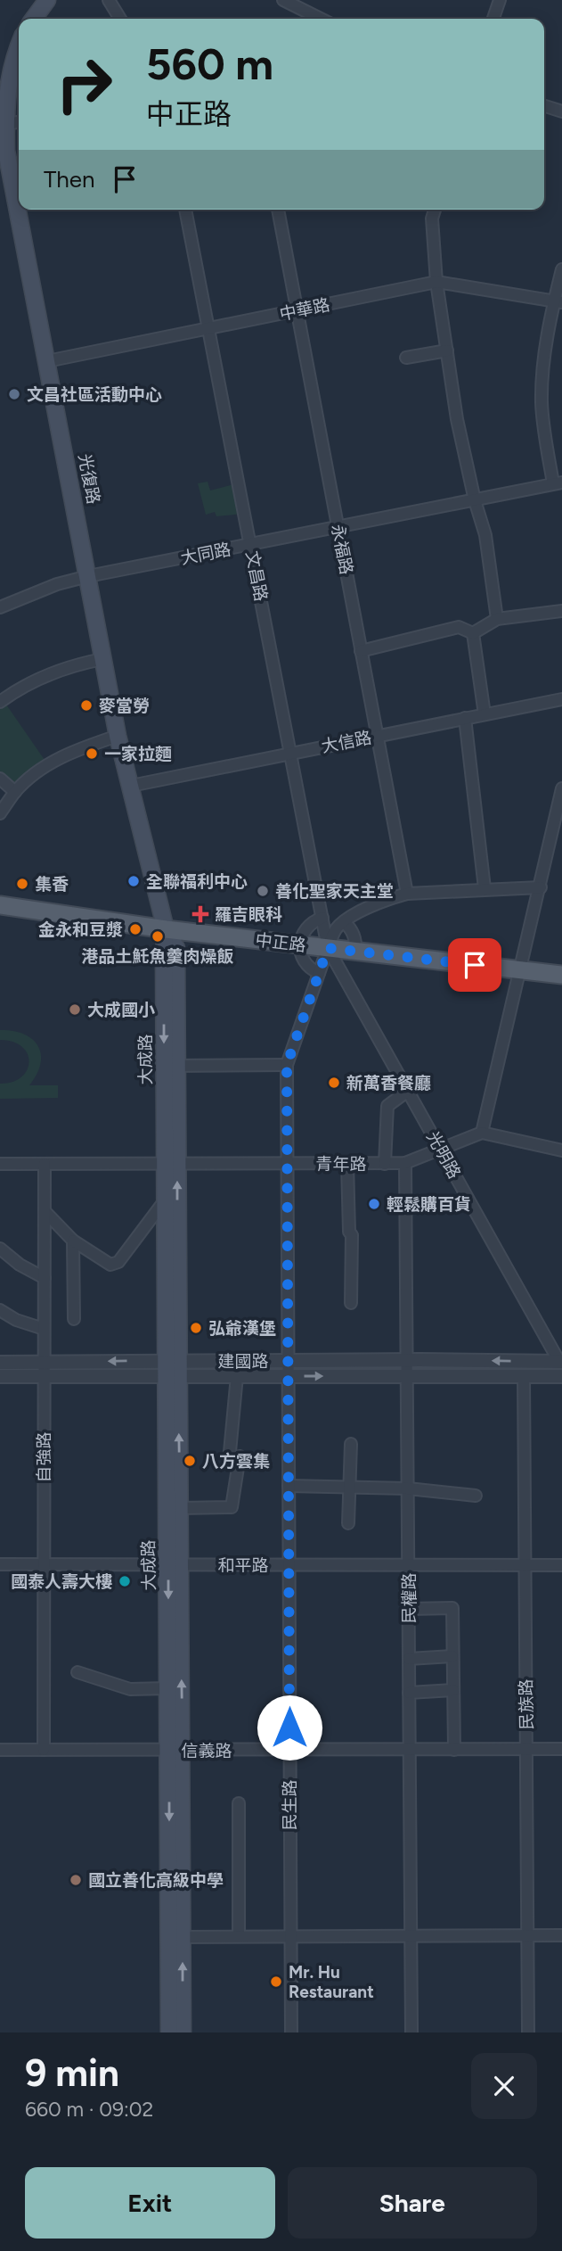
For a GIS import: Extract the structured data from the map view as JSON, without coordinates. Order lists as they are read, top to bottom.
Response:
{
  "streets": {
    "main road": ["光復路", "中正路", "大成路"],
    "street": [
      "中華路",
      "永福路",
      "大同路",
      "文昌路",
      "大信路",
      "光明路",
      "青年路",
      "建國路",
      "自強路",
      "和平路",
      "民權路",
      "民族路",
      "信義路",
      "民生路"
    ]
  },
  "crossings": [
    ["中華路", "光復路"],
    ["中華路", "永福路"],
    ["中華路", "文昌路"],
    ["光復路", "大同路"],
    ["光復路", "大信路"],
    ["光復路", "中正路"],
    ["光復路", "大成路"],
    ["永福路", "大同路"],
    ["永福路", "大信路"],
    ["大同路", "文昌路"],
    ["文昌路", "大信路"],
    ["文昌路", "中正路"],
    ["文昌路", "光明路"],
    ["文昌路", "民生路"],
    ["中正路", "大成路"],
    ["中正路", "光明路"],
    ["中正路", "民生路"],
    ["大成路", "青年路"],
    ["大成路", "建國路"],
    ["大成路", "和平路"],
    ["大成路", "信義路"],
    ["光明路", "青年路"],
    ["光明路", "建國路"],
    ["光明路", "民生路"],
    ["青年路", "自強路"],
    ["青年路", "民權路"],
    ["青年路", "民生路"],
    ["建國路", "自強路"],
    ["建國路", "民權路"],
    ["建國路", "民族路"],
    ["建國路", "民生路"],
    ["自強路", "和平路"],
    ["自強路", "信義路"],
    ["和平路", "民權路"],
    ["和平路", "民族路"],
    ["和平路", "民生路"],
    ["民權路", "信義路"],
    ["民族路", "信義路"],
    ["信義路", "民生路"]
  ],
  "places": {
    "other": [
      "文昌社區活動中心",
      "麥當勞",
      "一家拉麵",
      "全聯福利中心",
      "集香",
      "善化聖家天主堂",
      "金永和豆漿",
      "港品土魠魚羹肉燥飯",
      "大成國小",
      "新萬香餐廳",
      "輕鬆購百貨",
      "弘爺漢堡",
      "八方雲集",
      "國泰人壽大樓",
      "國立善化高級中學",
      "Mr. Hu Restaurant"
    ],
    "health": ["羅吉眼科"]
  },
  "page": {
    "turn": ["560 m", "中正路"],
    "then": "Then",
    "heading": ["9 min", "660 m · 09:02"],
    "buttons": ["Exit", "Share"]
  }
}
